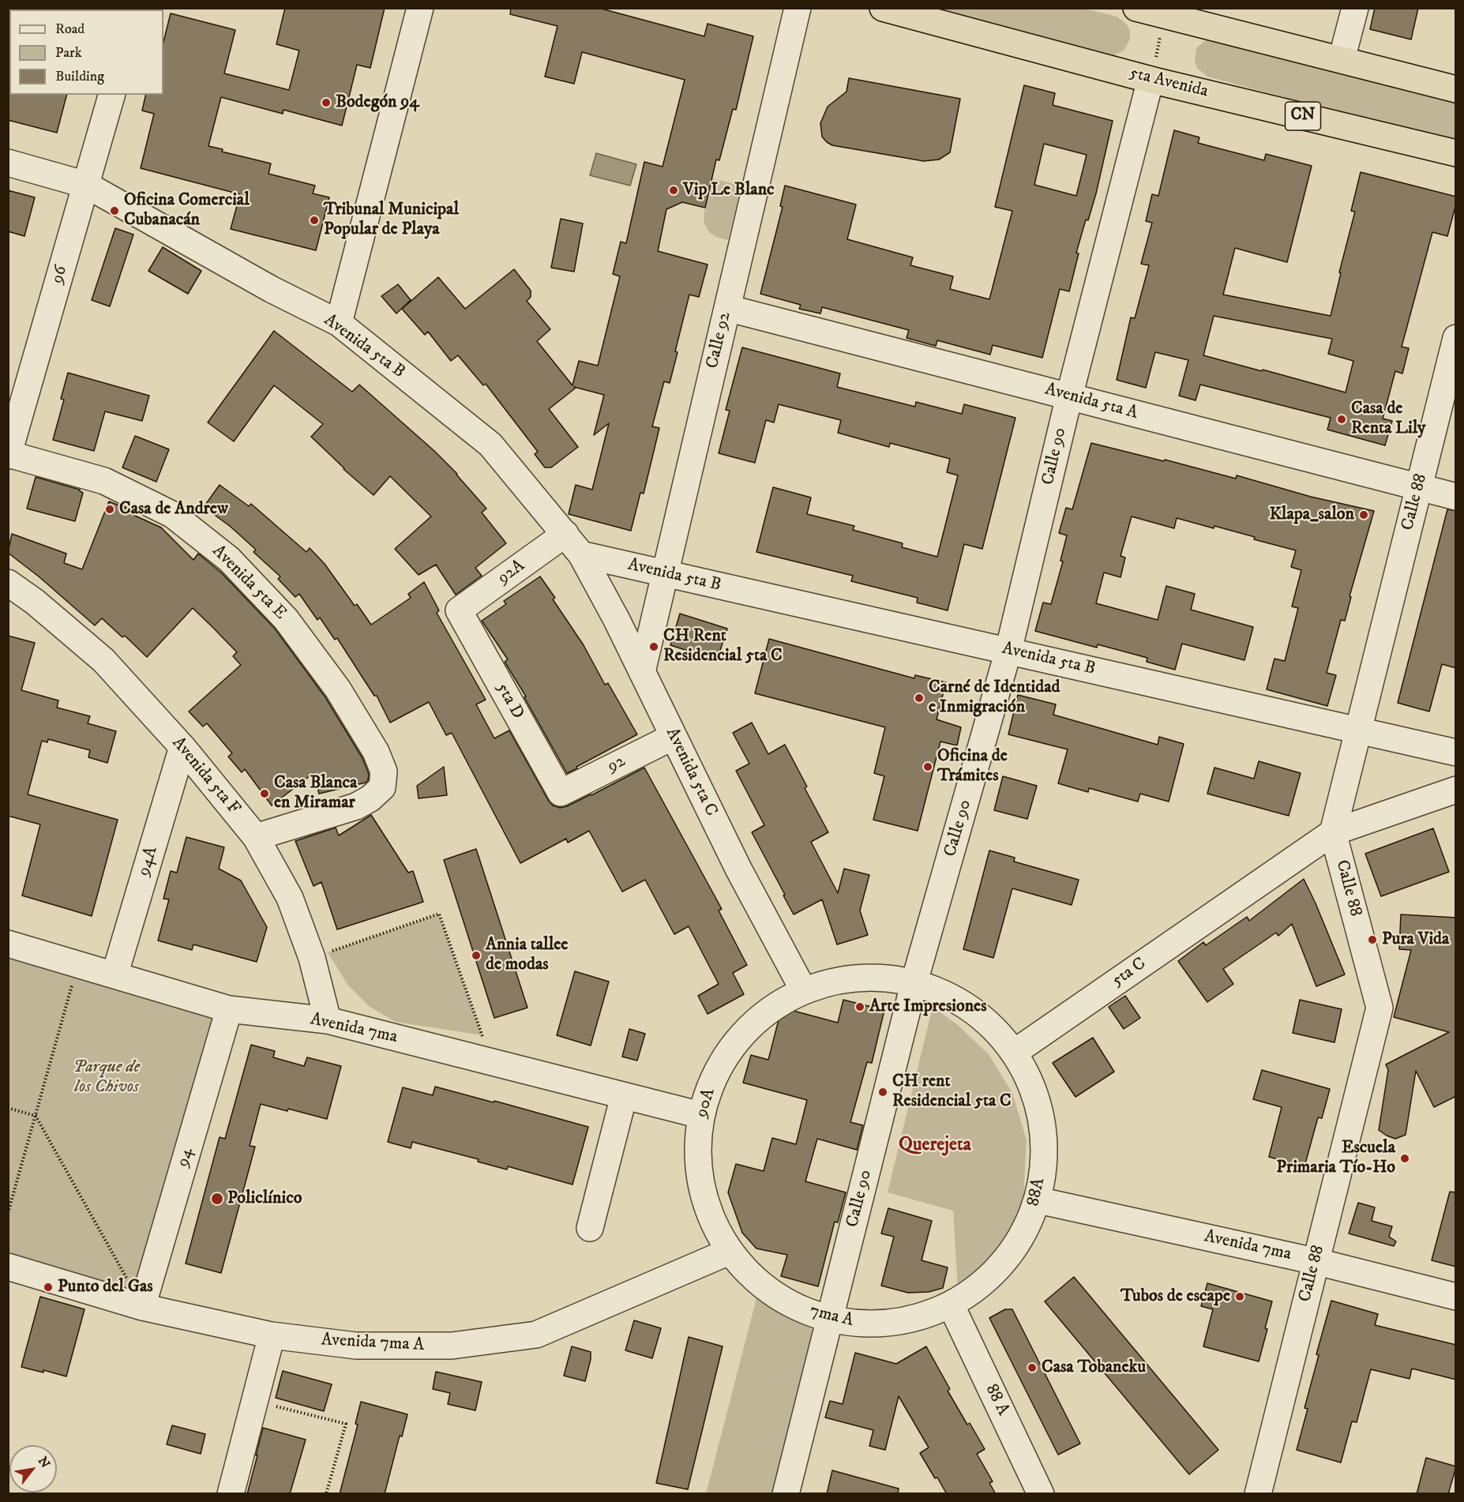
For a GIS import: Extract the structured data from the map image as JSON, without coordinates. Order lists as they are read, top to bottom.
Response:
{
  "streets": {
    "highway": ["5ta Avenida", "CN"],
    "street": [
      "96",
      "Calle 92",
      "Avenida 5ta B",
      "Avenida 5ta A",
      "Calle 90",
      "Calle 88",
      "92A",
      "Avenida 5ta E",
      "5ta D",
      "92",
      "Avenida 5ta C",
      "Avenida 5ta F",
      "94A",
      "5ta C",
      "Avenida 7ma",
      "90A",
      "94",
      "88A",
      "7ma A",
      "Avenida 7ma A",
      "88 A"
    ]
  },
  "crossings": [
    ["5ta Avenida", "Calle 90"],
    ["96", "Avenida 5ta B"],
    ["96", "Avenida 5ta E"],
    ["Calle 92", "Avenida 5ta B"],
    ["Calle 92", "Avenida 5ta A"],
    ["Calle 92", "Avenida 5ta C"],
    ["Avenida 5ta B", "Calle 90"],
    ["Avenida 5ta B", "Calle 88"],
    ["Avenida 5ta B", "92A"],
    ["Avenida 5ta B", "Avenida 5ta C"],
    ["Avenida 5ta A", "Calle 90"],
    ["Avenida 5ta A", "Calle 88"],
    ["Calle 90", "7ma A"],
    ["Calle 88", "5ta C"],
    ["Calle 88", "Avenida 7ma"],
    ["92A", "5ta D"],
    ["Avenida 5ta E", "Avenida 5ta F"],
    ["5ta D", "92"],
    ["92", "Avenida 5ta C"],
    ["Avenida 5ta C", "90A"],
    ["Avenida 5ta F", "94A"],
    ["Avenida 5ta F", "Avenida 7ma"],
    ["94A", "Avenida 7ma"],
    ["5ta C", "88A"],
    ["Avenida 7ma", "90A"],
    ["Avenida 7ma", "94"],
    ["Avenida 7ma", "88A"],
    ["90A", "7ma A"],
    ["90A", "Avenida 7ma A"],
    ["94", "Avenida 7ma A"],
    ["88A", "7ma A"],
    ["88A", "88 A"],
    ["7ma A", "Avenida 7ma A"],
    ["7ma A", "88 A"]
  ],
  "districts": ["Querejeta"],
  "parks": ["Parque de los Chivos"],
  "places": [
    "Bodegón 94",
    "Vip Le Blanc",
    "Oficina Comercial Cubanacán",
    "Tribunal Municipal Popular de Playa",
    "Casa de Renta Lily",
    "Casa de Andrew",
    "Klapa_salon",
    "CH Rent Residencial 5ta C",
    "Carné de Identidad e Inmigración",
    "Oficina de Trámites",
    "Casa Blanca en Miramar",
    "Pura Vida",
    "Annia tallee de modas",
    "Arte Impresiones",
    "CH rent Residencial 5ta C",
    "Escuela Primaria Tío-Ho",
    "Policlínico",
    "Punto del Gas",
    "Tubos de escape",
    "Casa Tobaneku"
  ],
  "legend": ["Road", "Park", "Building"],
  "north": "top right"
}
